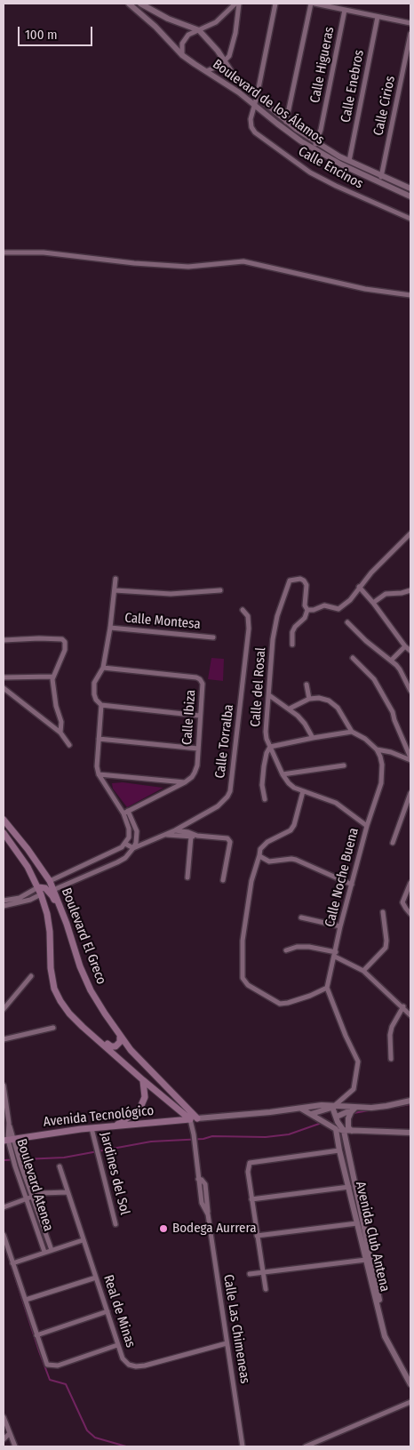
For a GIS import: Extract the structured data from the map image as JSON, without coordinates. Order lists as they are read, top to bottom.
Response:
{
  "streets": {
    "main road": ["Boulevard El Greco", "Avenida Tecnológico"],
    "street": [
      "Calle Higueras",
      "Calle Enebros",
      "Boulevard de los Álamos",
      "Calle Cirios",
      "Calle Encinos",
      "Calle Montesa",
      "Calle del Rosal",
      "Calle Ibiza",
      "Calle Torralba",
      "Calle Noche Buena",
      "Jardines del Sol",
      "Boulevard Atenea",
      "Avenida Club Antena",
      "Real de Minas",
      "Calle Las Chimeneas"
    ]
  },
  "crossings": [
    ["Calle Higueras", "Boulevard de los Álamos"],
    ["Calle Enebros", "Boulevard de los Álamos"],
    ["Boulevard de los Álamos", "Calle Cirios"],
    ["Boulevard de los Álamos", "Calle Encinos"],
    ["Calle del Rosal", "Calle Noche Buena"],
    ["Calle Torralba", "Boulevard El Greco"],
    ["Boulevard El Greco", "Avenida Tecnológico"],
    ["Boulevard El Greco", "Calle Las Chimeneas"],
    ["Avenida Tecnológico", "Jardines del Sol"],
    ["Avenida Tecnológico", "Boulevard Atenea"],
    ["Avenida Tecnológico", "Calle Las Chimeneas"],
    ["Real de Minas", "Calle Las Chimeneas"]
  ],
  "places": ["Bodega Aurrera"],
  "scale_bar": "100 m"
}
